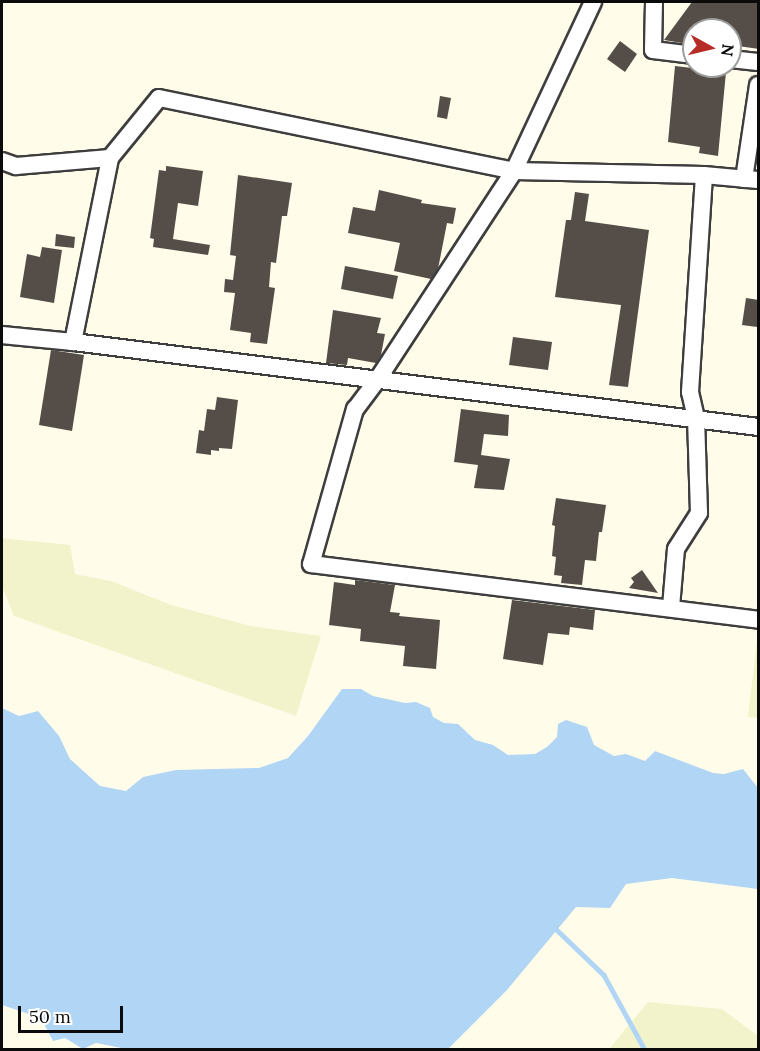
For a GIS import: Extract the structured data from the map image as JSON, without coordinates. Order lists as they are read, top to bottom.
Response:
{
  "scale_bar": "50 m",
  "north": "right"
}
